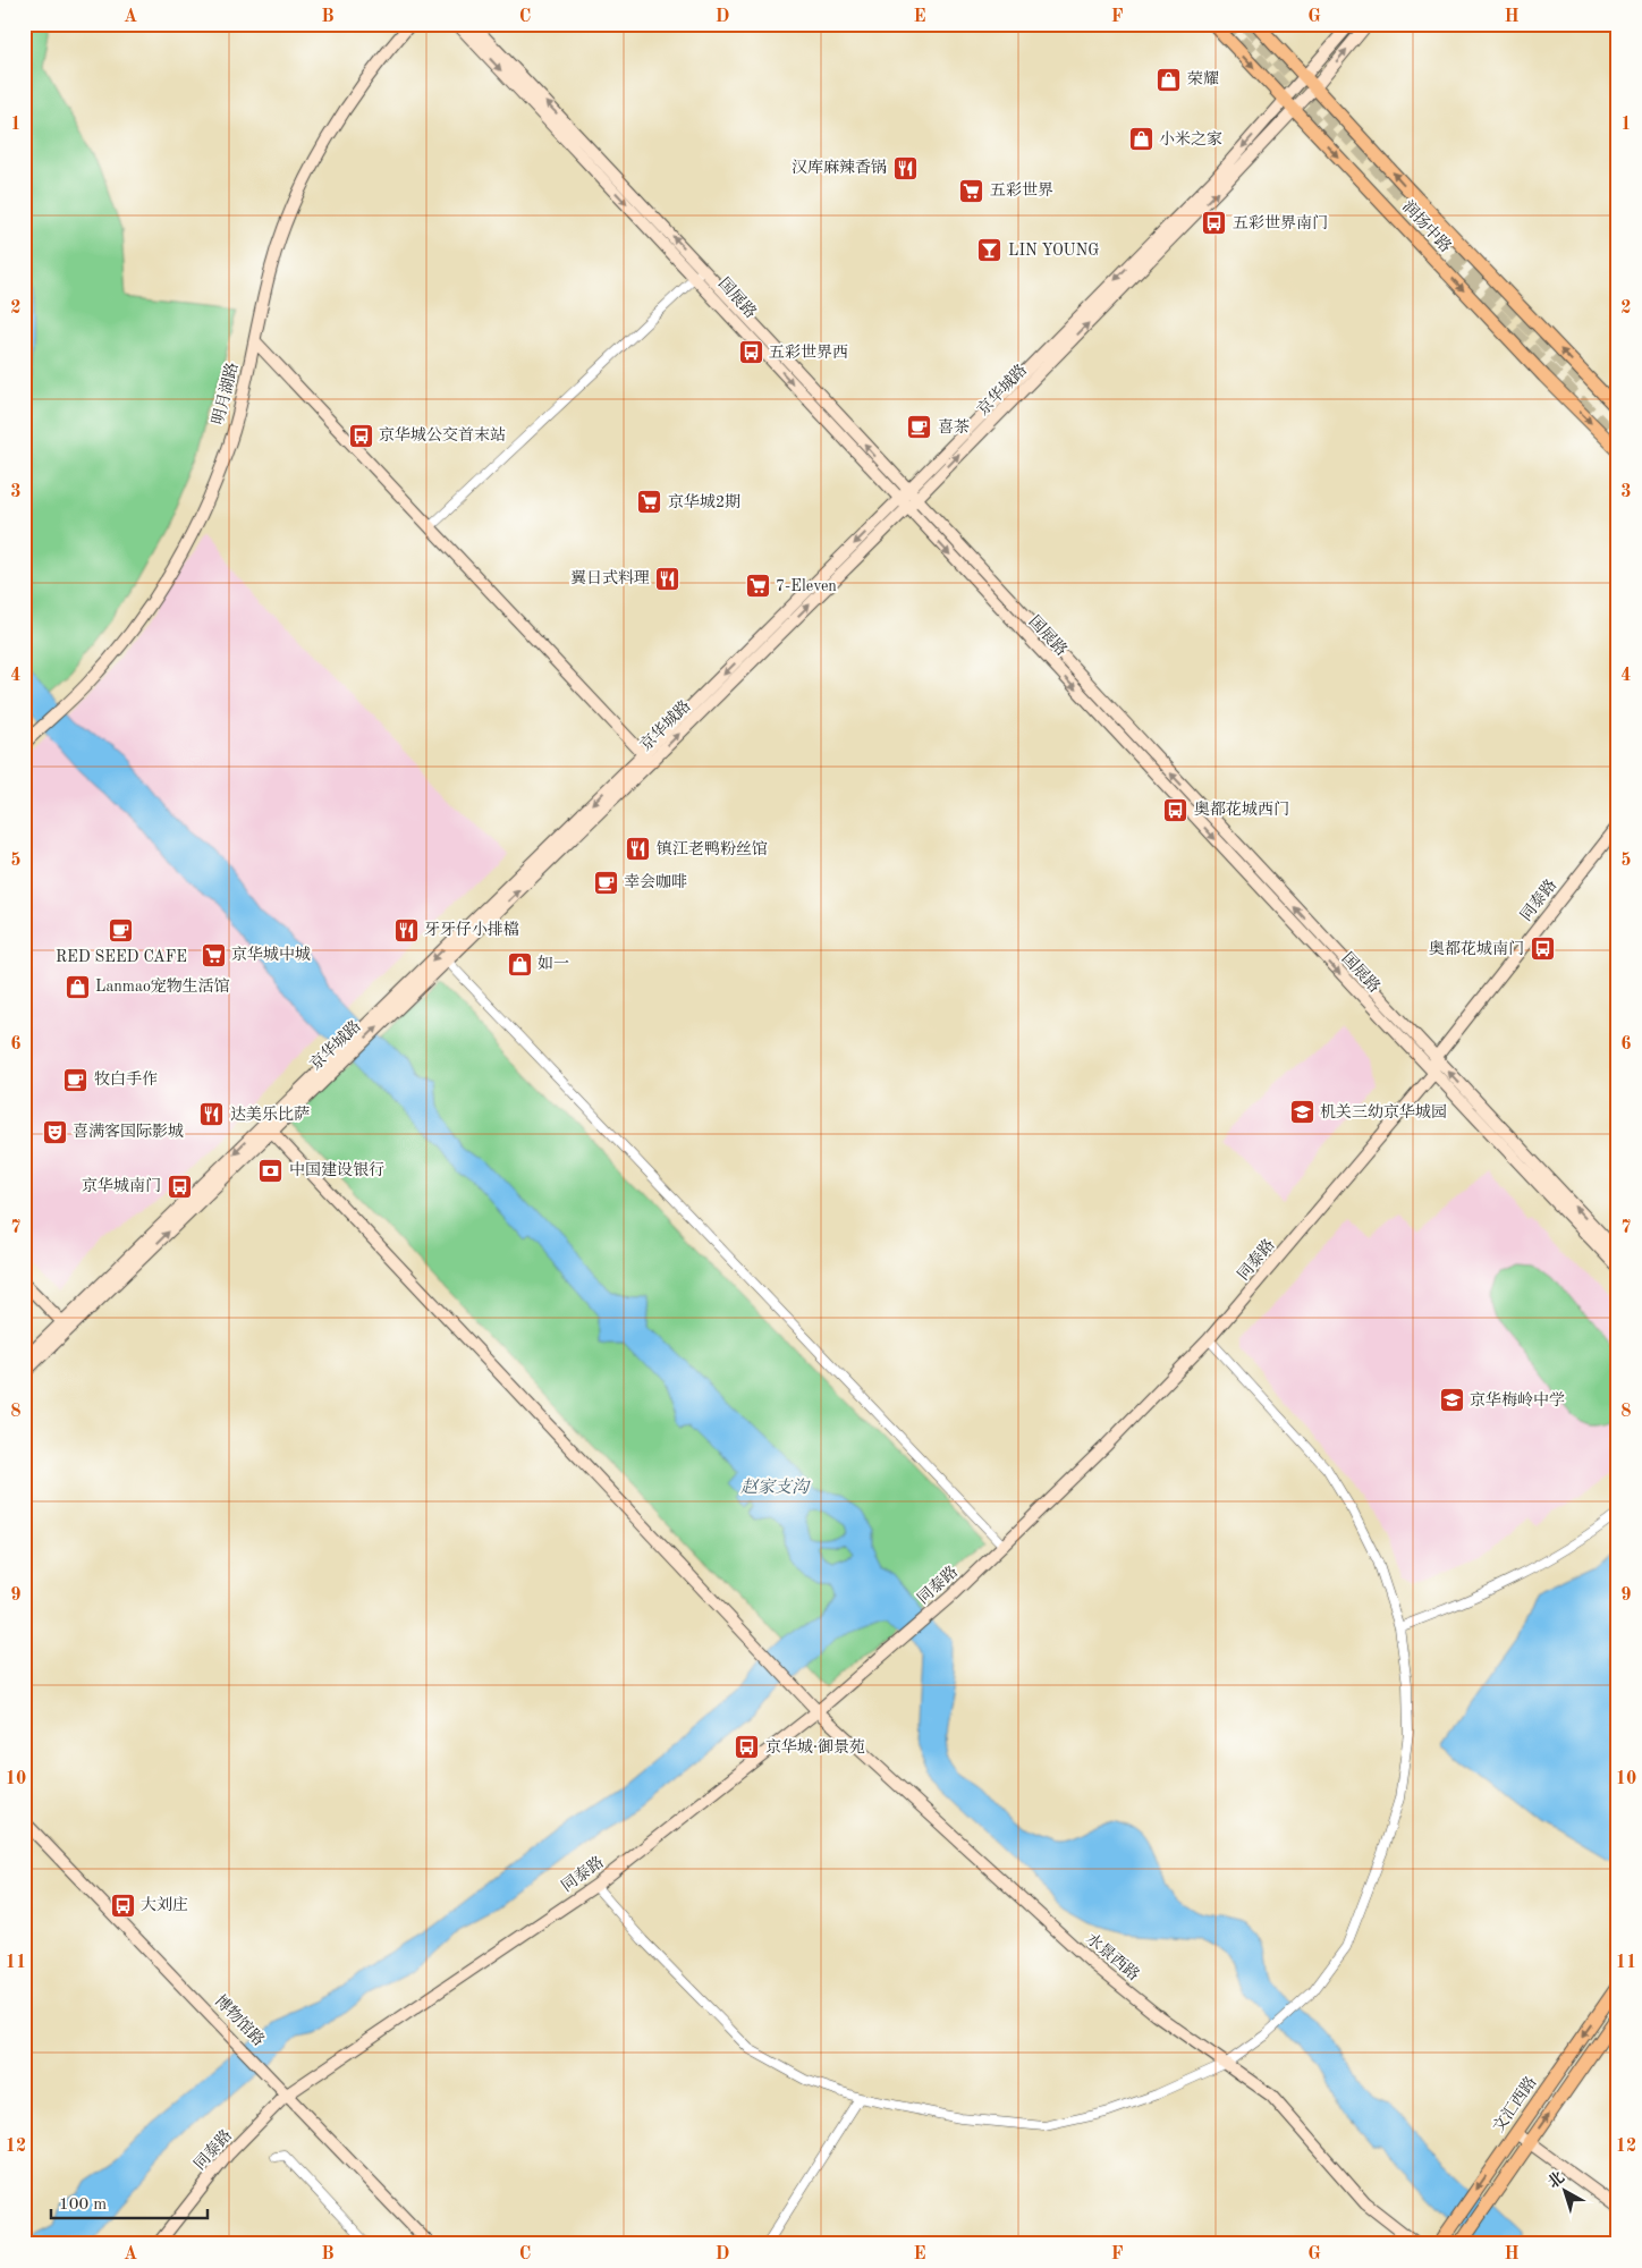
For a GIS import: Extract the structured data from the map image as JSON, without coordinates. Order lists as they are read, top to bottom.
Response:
{
  "streets": {
    "main road": ["润扬中路", "文汇西路"],
    "street": [
      "国展路",
      "京华城路",
      "明月湖路",
      "同泰路",
      "水景西路",
      "博物馆路"
    ]
  },
  "crossings": [
    ["润扬中路", "京华城路"],
    ["国展路", "京华城路"],
    ["国展路", "同泰路"],
    ["京华城路", "水景西路"],
    ["同泰路", "水景西路"],
    ["同泰路", "博物馆路"]
  ],
  "water": ["赵家支沟"],
  "places": {
    "shop": [
      "荣耀",
      "小米之家",
      "如一",
      "Lanmao宠物生活馆"
    ],
    "restaurant": [
      "汉库麻辣香锅",
      "翼日式料理",
      "镇江老鸭粉丝馆",
      "牙牙仔小排檔",
      "达美乐比萨"
    ],
    "supermarket": [
      "五彩世界",
      "京华城2期",
      "7-Eleven",
      "京华城中城"
    ],
    "bus stop": [
      "五彩世界南门",
      "五彩世界西",
      "京华城公交首末站",
      "奥都花城西门",
      "奥都花城南门",
      "京华城南门",
      "京华城·御景苑",
      "大刘庄"
    ],
    "bar": ["LIN YOUNG"],
    "cafe": [
      "喜茶",
      "幸会咖啡",
      "RED SEED CAFE",
      "牧白手作"
    ],
    "school or university": ["机关三幼京华城园", "京华梅岭中学"],
    "theatre": ["喜满客国际影城"],
    "bank": ["中国建设银行"]
  },
  "scale_bar": "100 m",
  "north": "top left",
  "grid": {
    "columns": [
      "A",
      "B",
      "C",
      "D",
      "E",
      "F",
      "G",
      "H"
    ],
    "rows": [
      "1",
      "2",
      "3",
      "4",
      "5",
      "6",
      "7",
      "8",
      "9",
      "10",
      "11",
      "12"
    ]
  }
}
